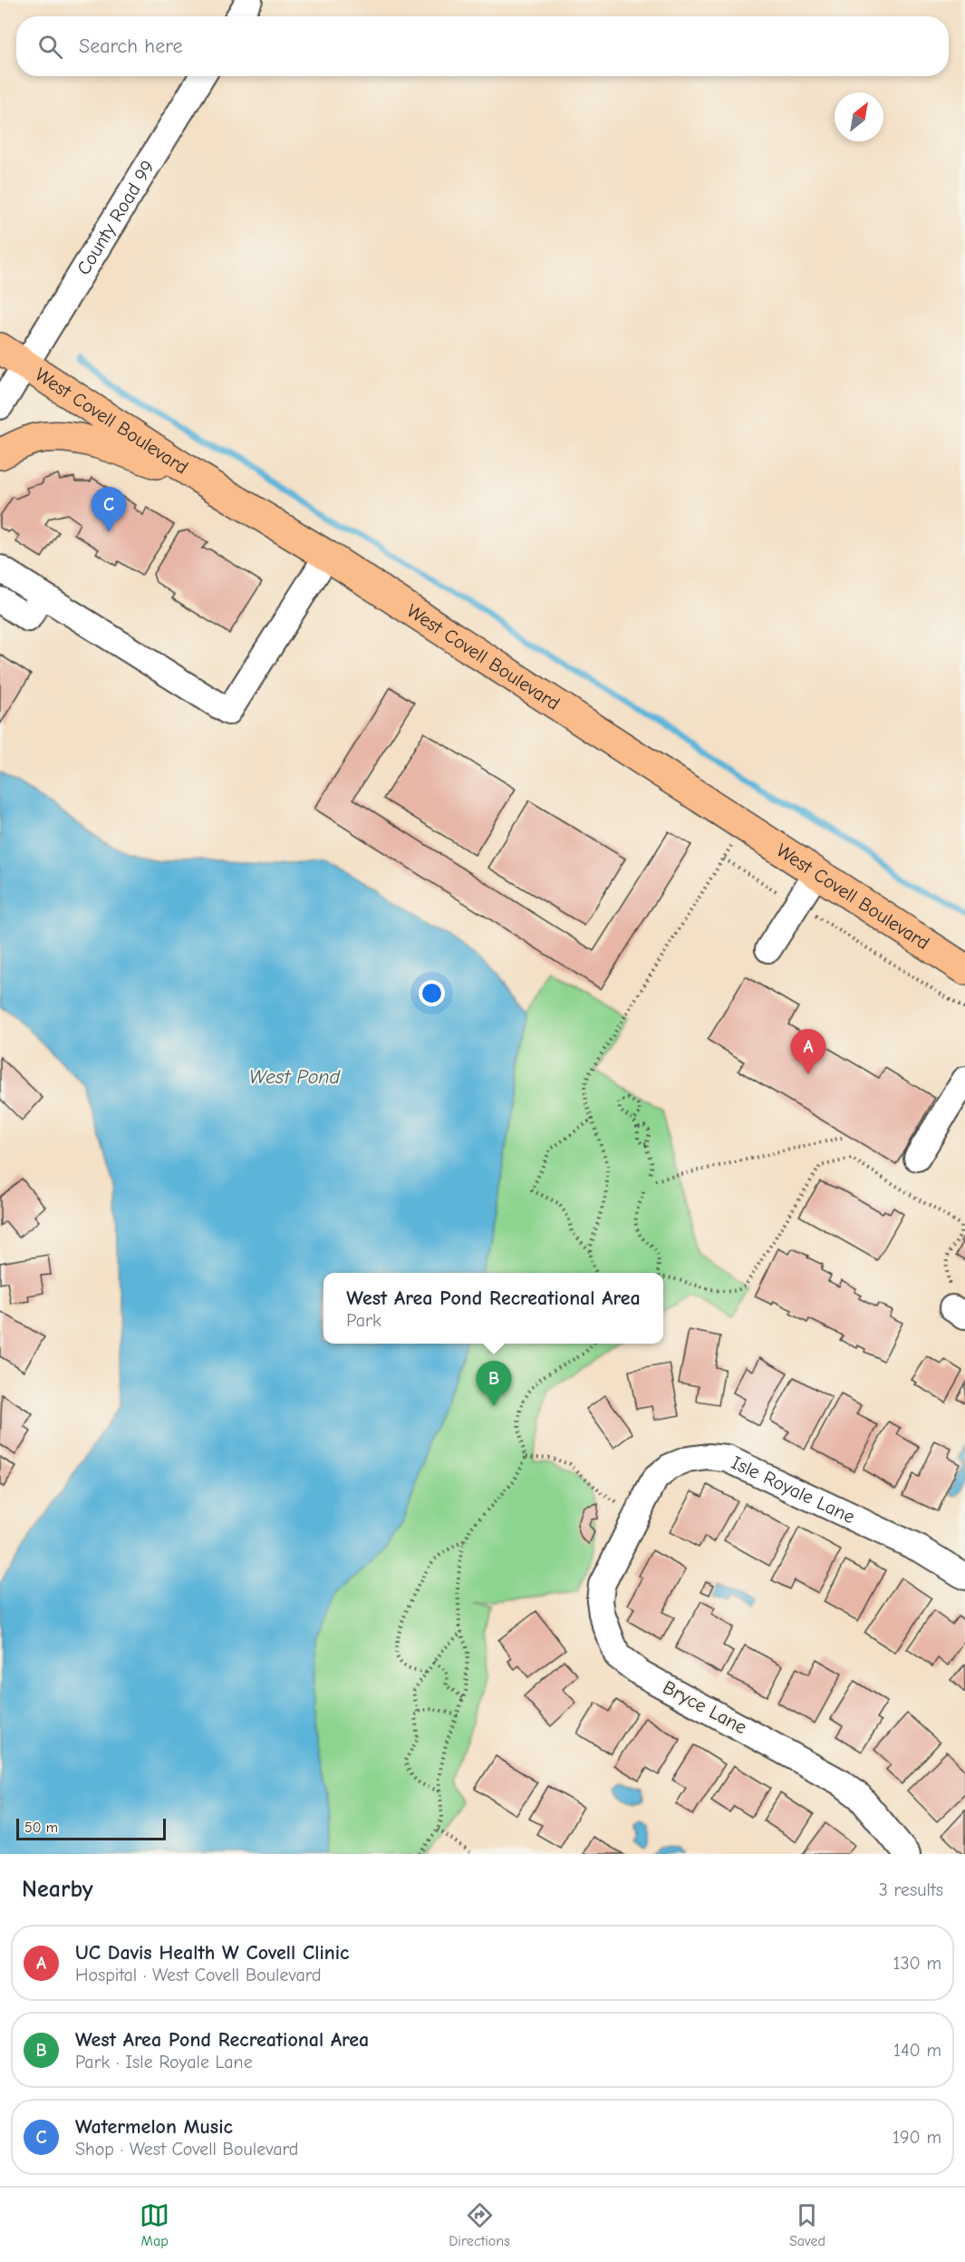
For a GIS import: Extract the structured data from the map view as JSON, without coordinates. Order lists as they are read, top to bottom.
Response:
{
  "streets": {
    "main road": ["West Covell Boulevard"],
    "street": ["County Road 99", "Isle Royale Lane", "Bryce Lane"]
  },
  "crossings": [
    ["County Road 99", "West Covell Boulevard"],
    ["Isle Royale Lane", "Bryce Lane"]
  ],
  "water": ["West Pond"],
  "scale_bar": "50 m",
  "north": "top right",
  "page": {
    "search": "Search here",
    "pins": ["C", "A", "B"],
    "popup": ["West Area Pond Recreational Area", "Park"],
    "scale": "50 m",
    "heading": ["Nearby", "3 results"],
    "list": [
      {
        "mark": "A",
        "name": "UC Davis Health W Covell Clinic",
        "note": "Hospital · West Covell Boulevard",
        "value": "130 m"
      },
      {
        "mark": "B",
        "name": "West Area Pond Recreational Area",
        "note": "Park · Isle Royale Lane",
        "value": "140 m"
      },
      {
        "mark": "C",
        "name": "Watermelon Music",
        "note": "Shop · West Covell Boulevard",
        "value": "190 m"
      }
    ],
    "nav": ["Map", "Directions", "Saved"]
  }
}
